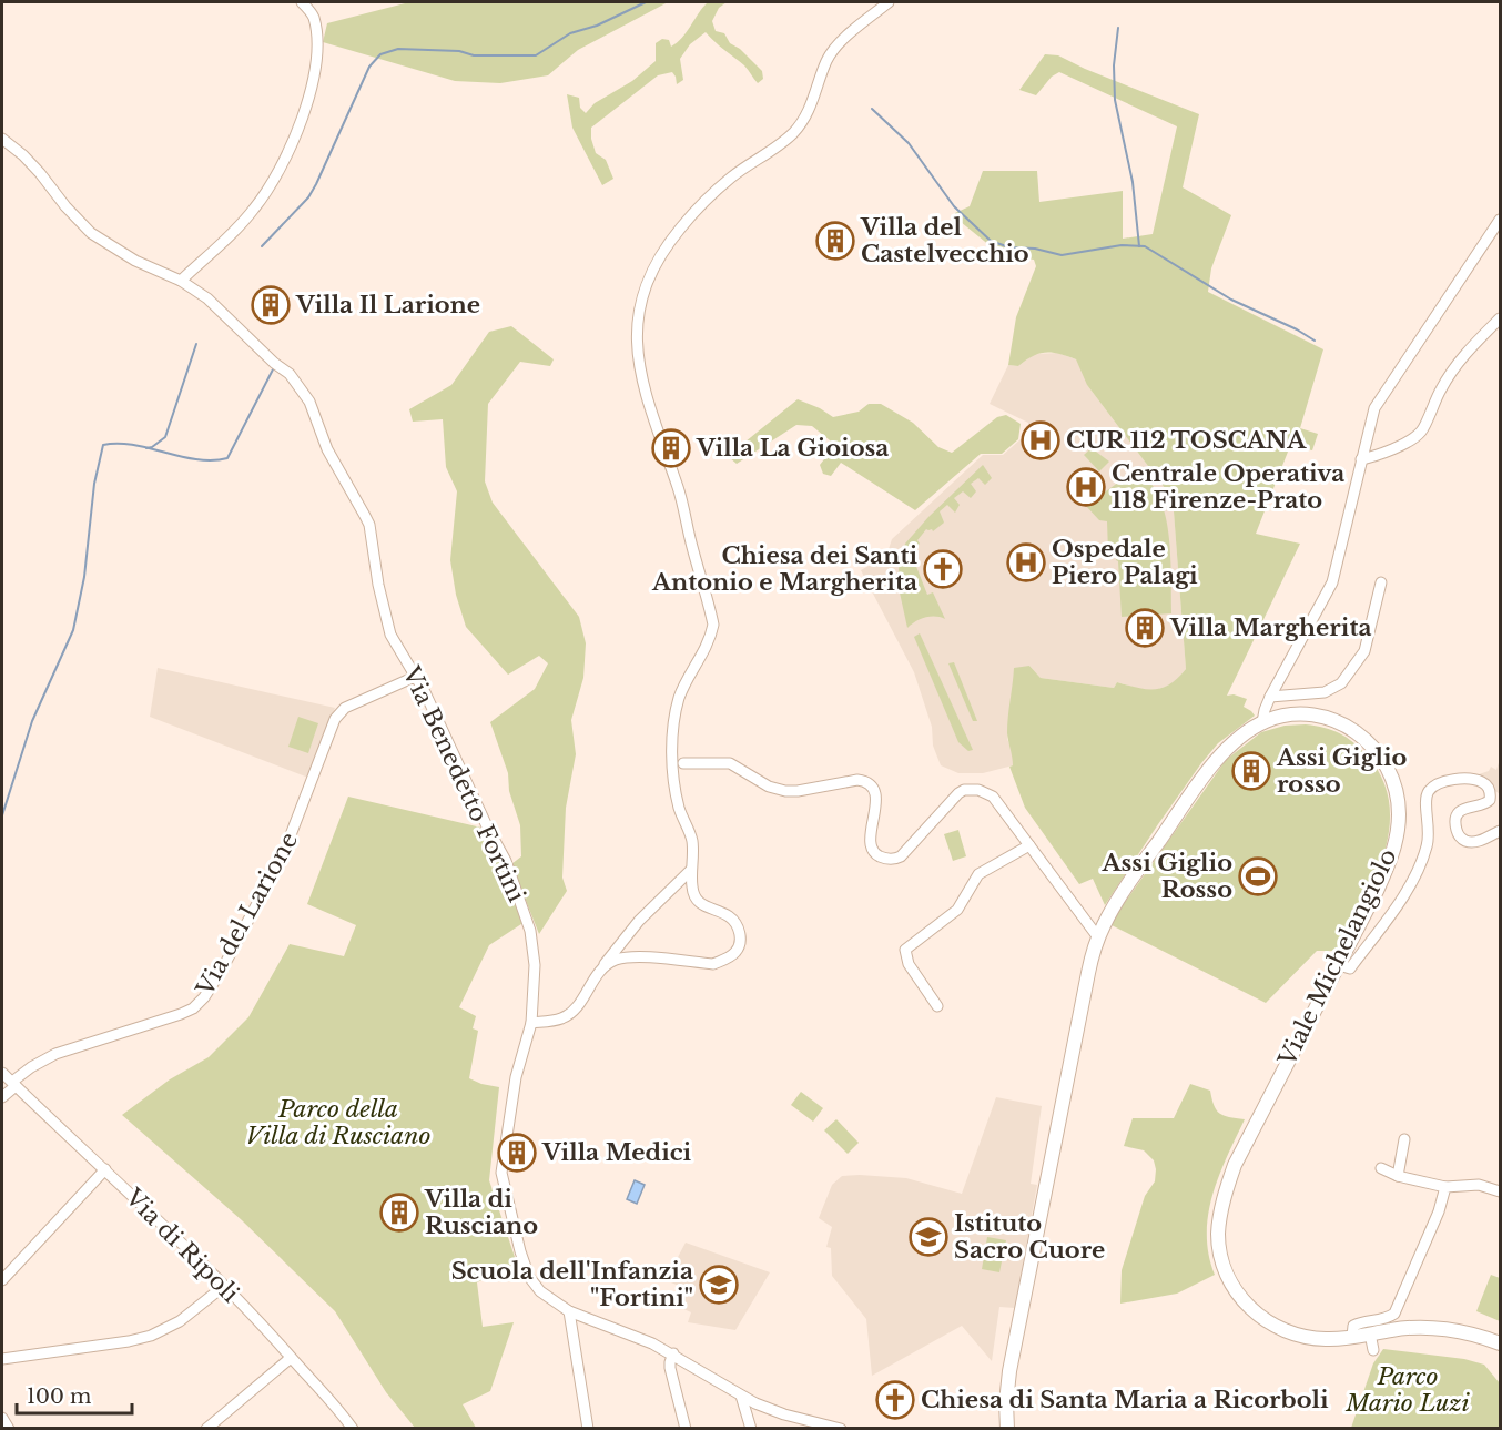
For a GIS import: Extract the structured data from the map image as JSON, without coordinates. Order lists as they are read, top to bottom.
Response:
{
  "streets": {
    "main road": ["Viale Michelangiolo"],
    "street": ["Via Benedetto Fortini", "Via del Larione", "Via di Ripoli"]
  },
  "crossings": [
    ["Via Benedetto Fortini", "Via del Larione"],
    ["Via del Larione", "Via di Ripoli"]
  ],
  "parks": ["Parco della Villa di Rusciano", "Parco Mario Luzi"],
  "places": {
    "building": [
      "Villa del Castelvecchio",
      "Villa Il Larione",
      "Villa La Gioiosa",
      "Villa Margherita",
      "Assi Giglio rosso",
      "Villa Medici",
      "Villa di Rusciano"
    ],
    "hospital": ["CUR 112 TOSCANA", "Centrale Operativa 118 Firenze-Prato", "Ospedale Piero Palagi"],
    "church": ["Chiesa dei Santi Antonio e Margherita", "Chiesa di Santa Maria a Ricorboli"],
    "sports": ["Assi Giglio Rosso"],
    "school or university": ["Istituto Sacro Cuore", "Scuola dell'Infanzia \"Fortini\""]
  },
  "scale_bar": "100 m"
}
